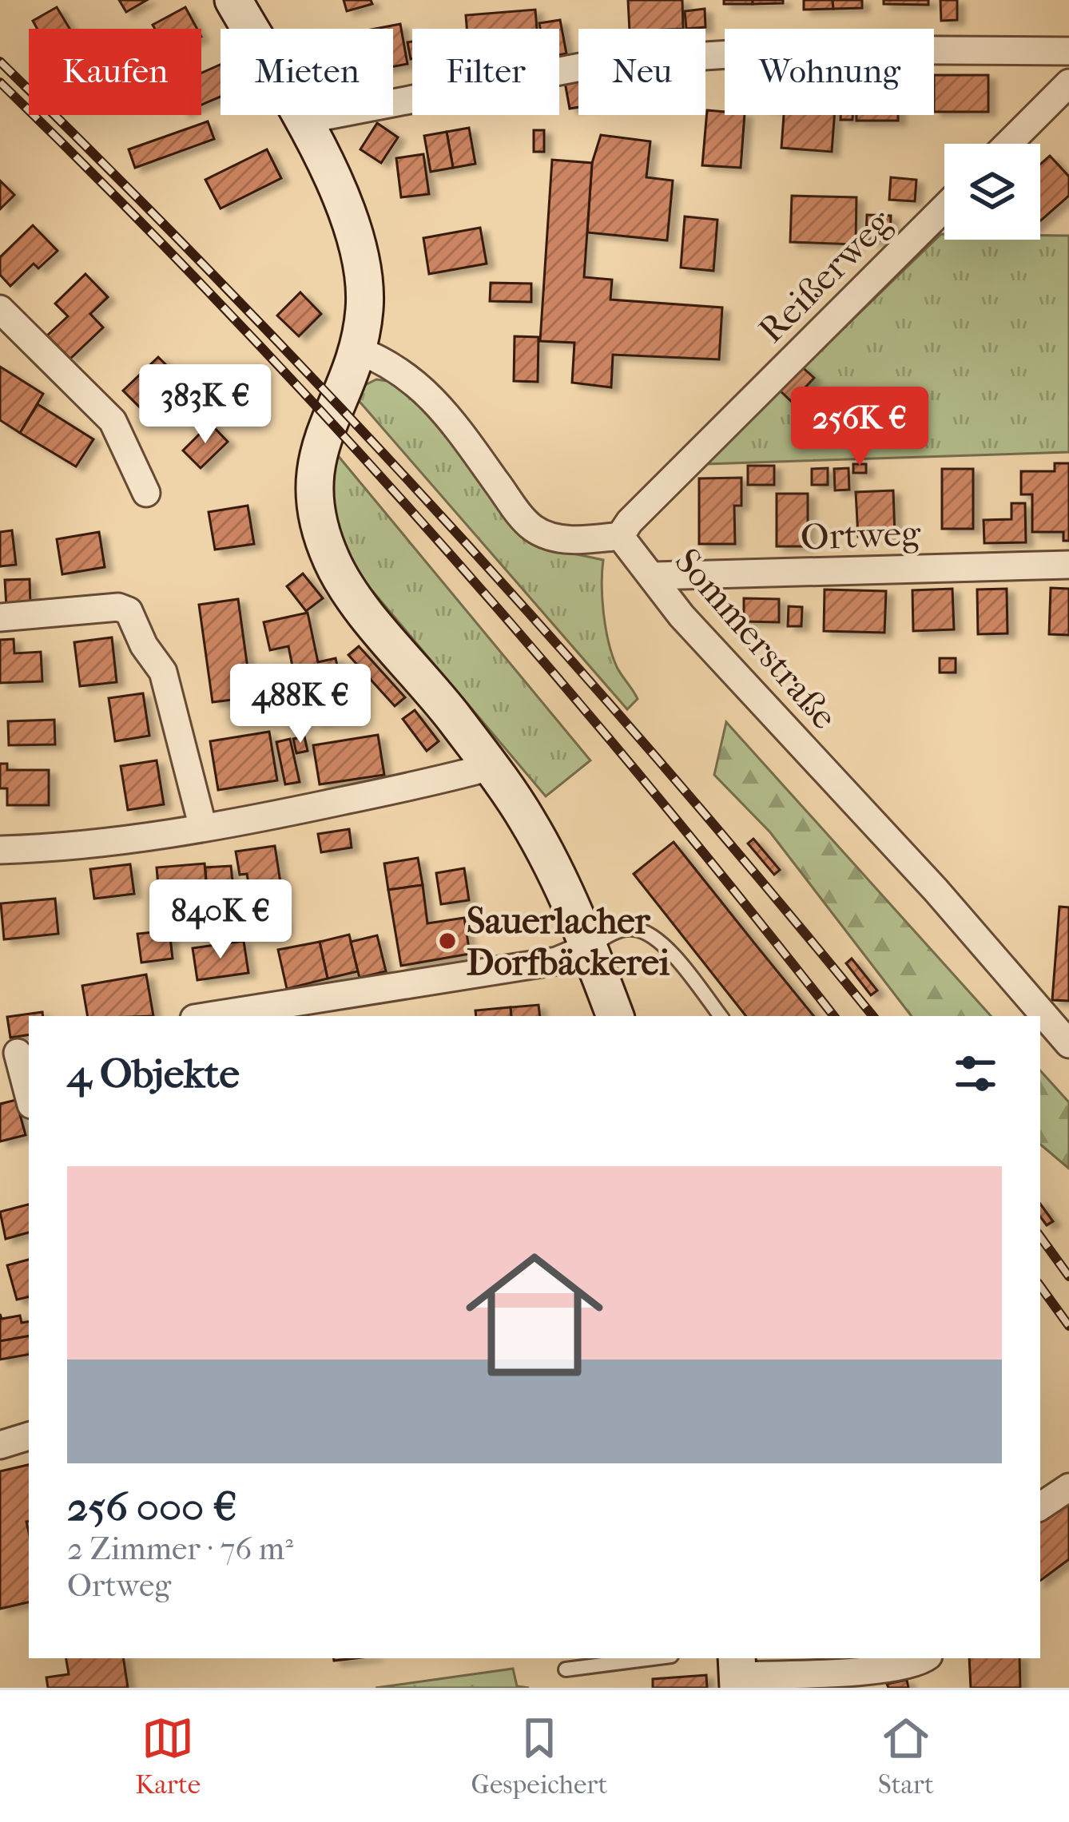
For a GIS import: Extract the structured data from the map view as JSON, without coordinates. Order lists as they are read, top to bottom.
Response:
{
  "streets": {
    "street": ["Reißerweg", "Ortweg", "Sommerstraße"]
  },
  "crossings": [
    ["Reißerweg", "Sommerstraße"],
    ["Ortweg", "Sommerstraße"]
  ],
  "places": ["Sauerlacher Dorfbäckerei"],
  "page": {
    "chip": [
      "Kaufen",
      "Mieten",
      "Filter",
      "Neu",
      "Wohnung"
    ],
    "price": [
      "383K €",
      "256K €",
      "488K €",
      "840K €"
    ],
    "heading": "4 Objekte",
    "list": [
      {
        "name": "256 000 €",
        "note": "2 Zimmer · 76 m² · Ortweg"
      }
    ],
    "tabs": ["Karte", "Gespeichert", "Start"]
  }
}
